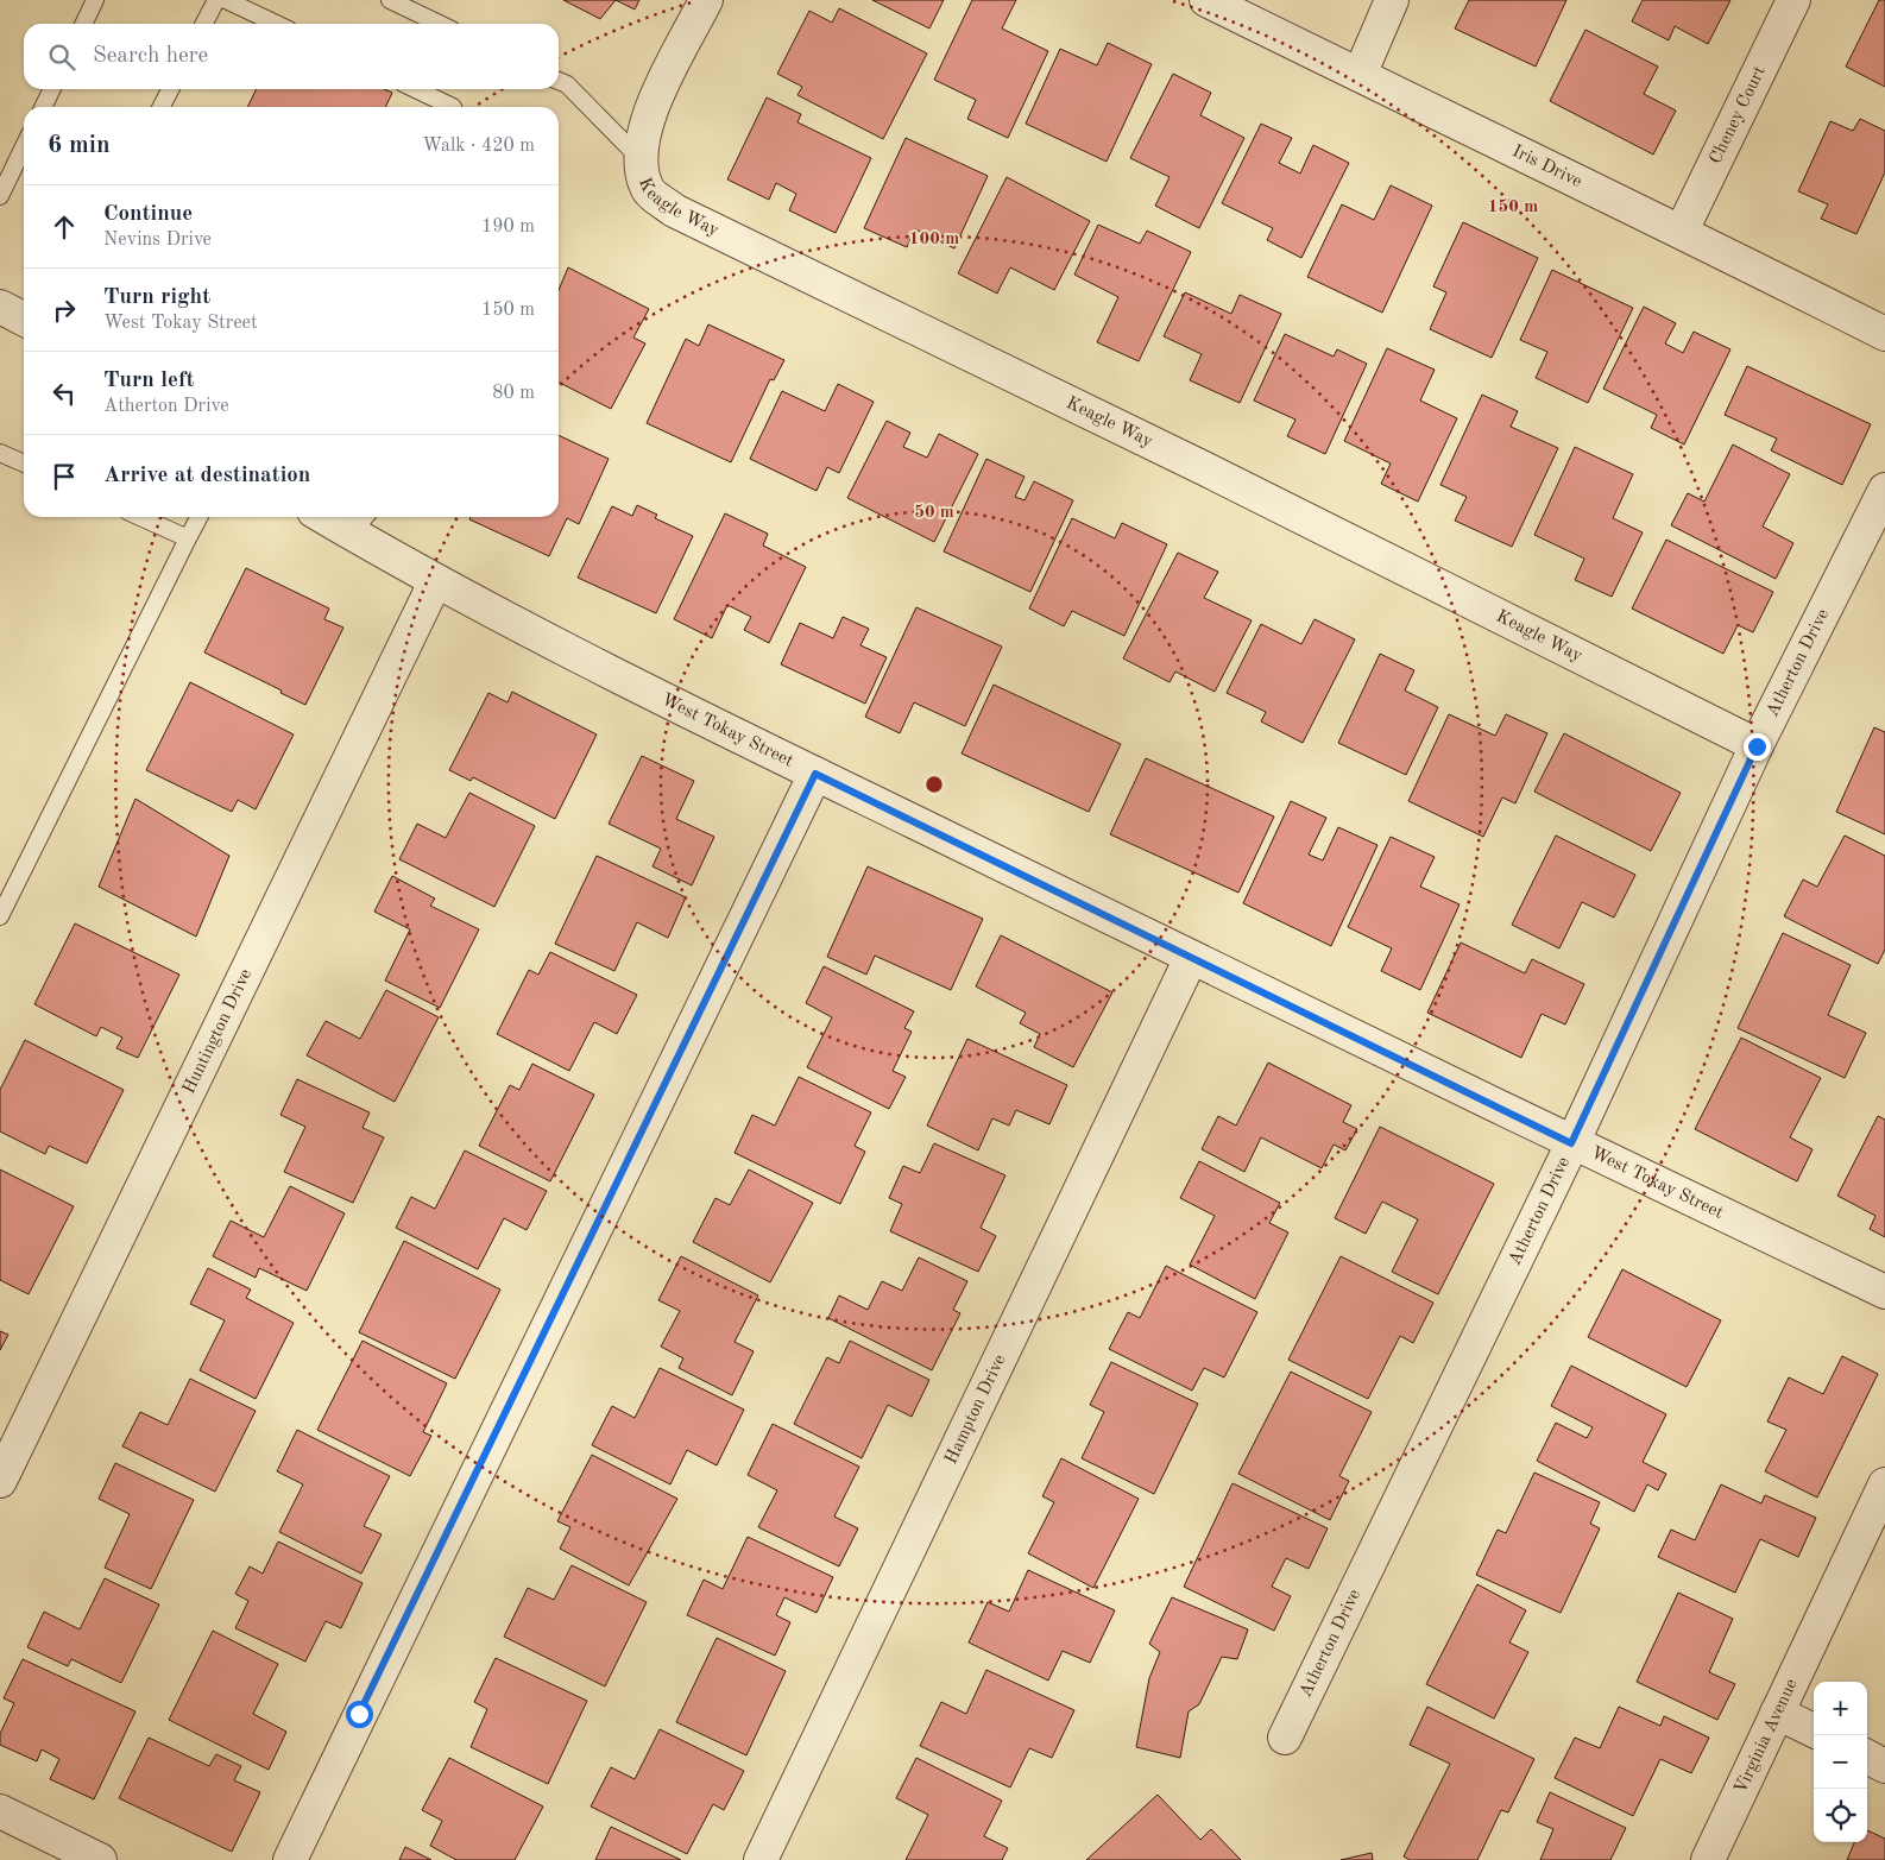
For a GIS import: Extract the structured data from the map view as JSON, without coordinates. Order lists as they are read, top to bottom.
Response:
{
  "streets": {
    "street": [
      "Cheney Court",
      "Iris Drive",
      "Keagle Way",
      "Atherton Drive",
      "West Tokay Street",
      "Huntington Drive",
      "Hampton Drive",
      "Virginia Avenue"
    ]
  },
  "crossings": [
    ["Cheney Court", "Iris Drive"],
    ["Keagle Way", "Atherton Drive"],
    ["Atherton Drive", "West Tokay Street"],
    ["West Tokay Street", "Huntington Drive"],
    ["West Tokay Street", "Hampton Drive"]
  ],
  "page": {
    "search": "Search here",
    "heading": ["6 min", "Walk · 420 m"],
    "list": [
      ["Continue", "Nevins Drive", "190 m"],
      ["Turn right", "West Tokay Street", "150 m"],
      ["Turn left", "Atherton Drive", "80 m"],
      "Arrive at destination"
    ],
    "map_buttons": ["+", "−"]
  },
  "rings": ["150 m", "100 m", "50 m"]
}
